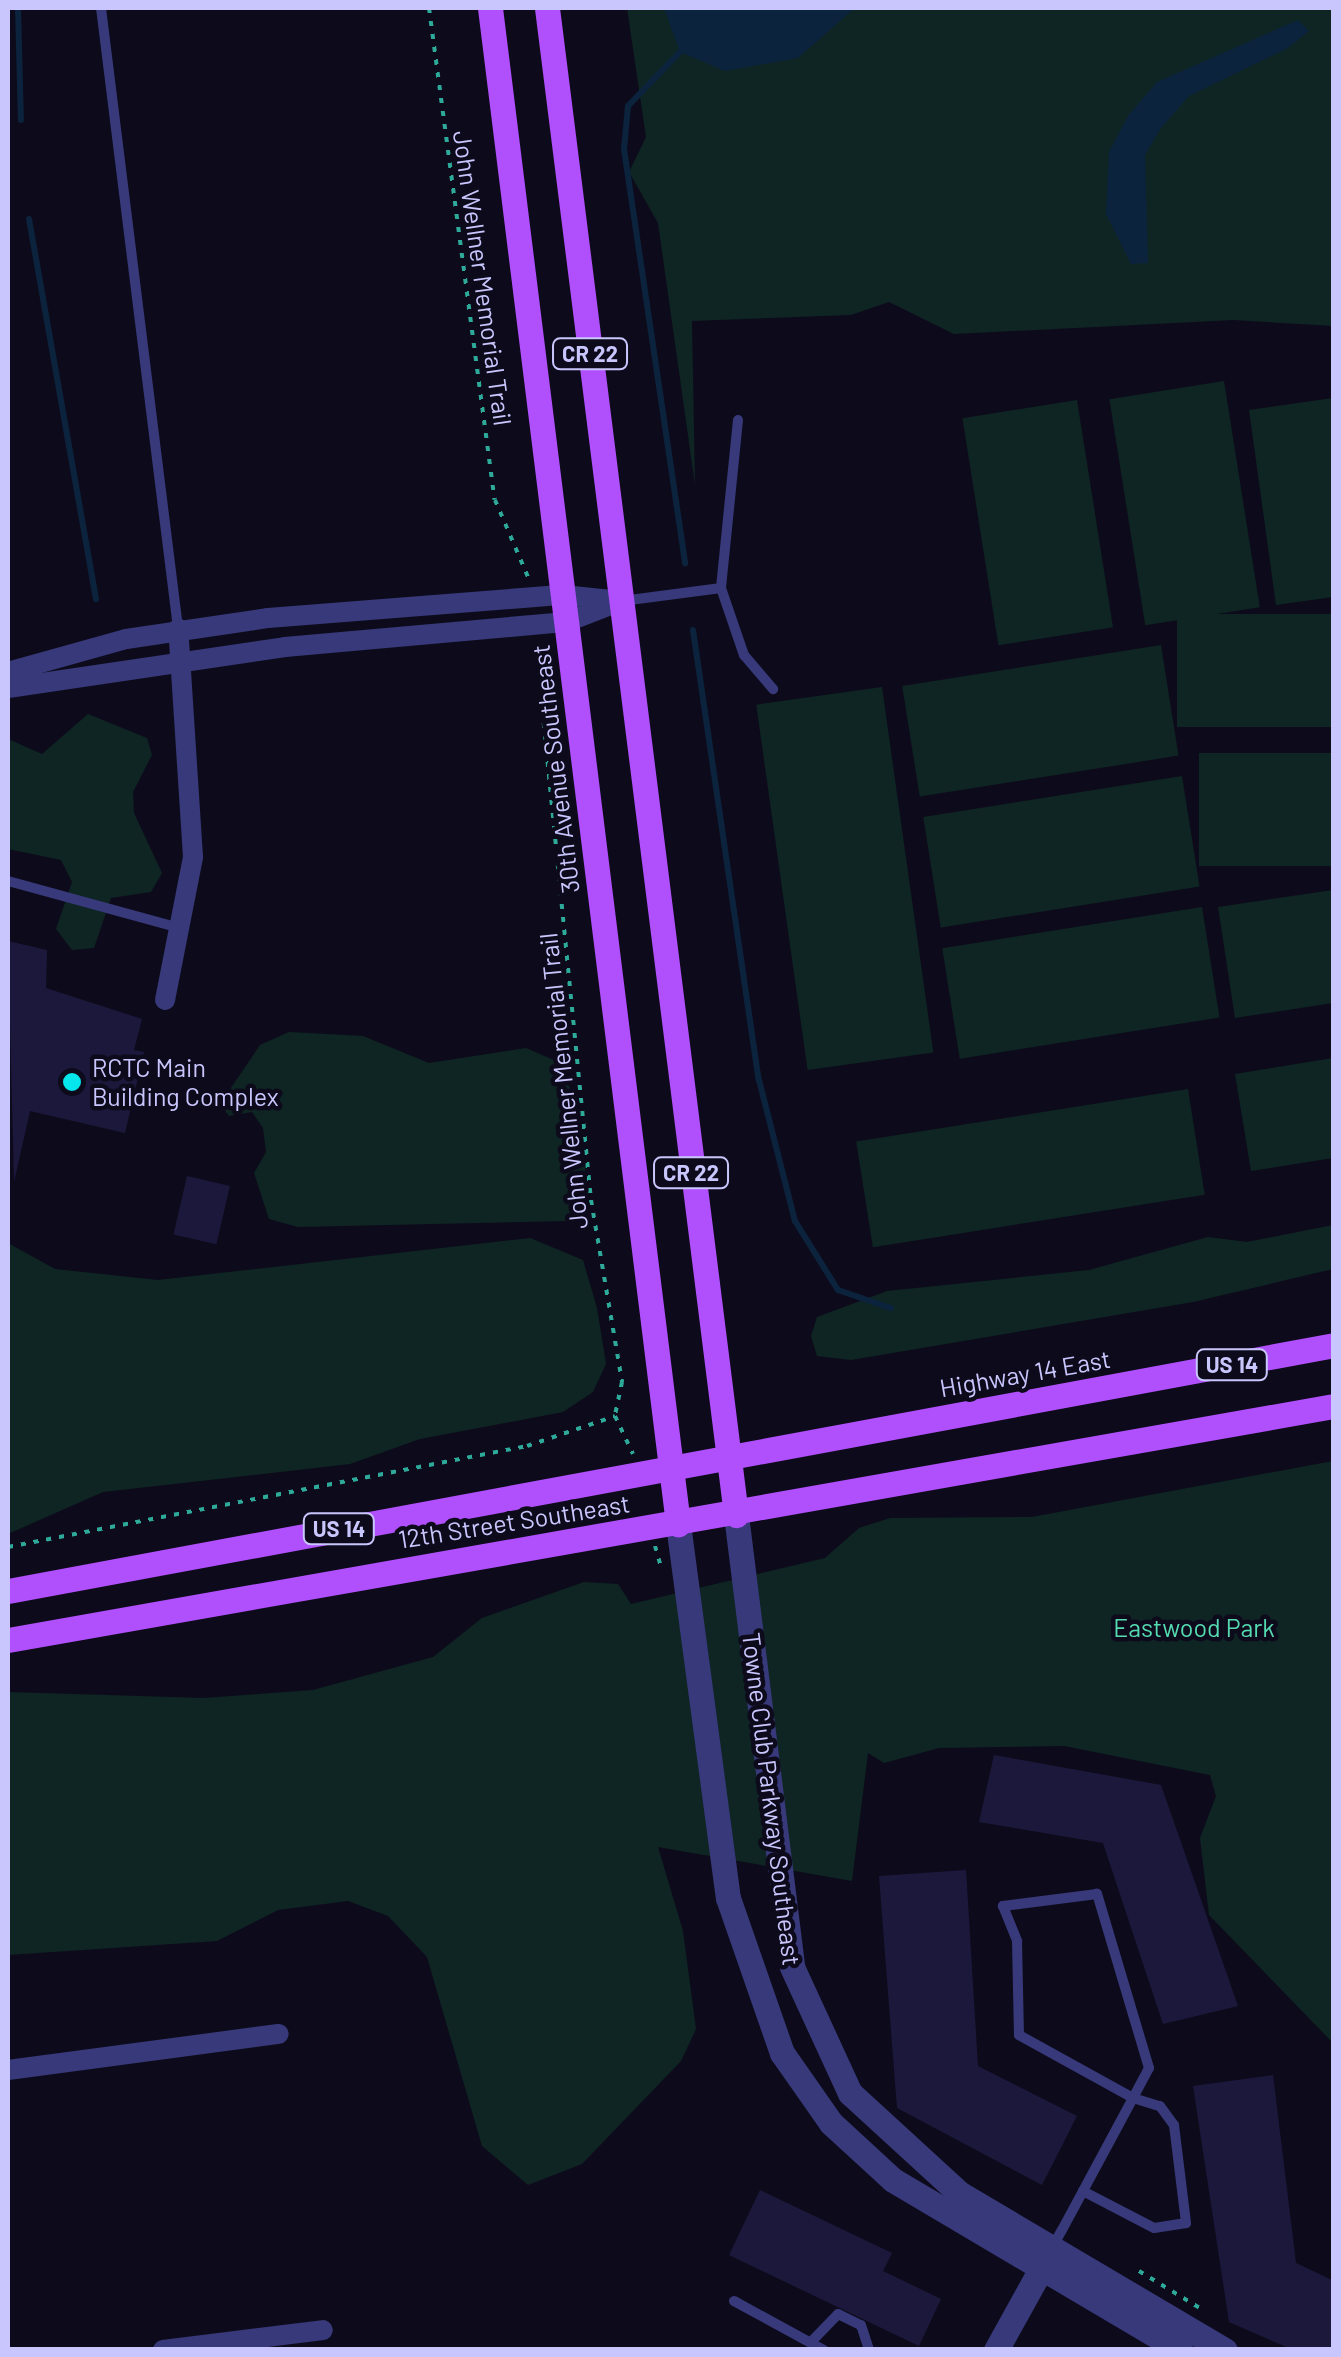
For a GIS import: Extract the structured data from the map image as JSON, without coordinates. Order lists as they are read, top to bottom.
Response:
{
  "streets": {
    "main road": [
      "CR 22",
      "30th Avenue Southeast",
      "US 14",
      "Highway 14 East",
      "12th Street Southeast"
    ],
    "street": ["Towne Club Parkway Southeast"],
    "path": ["John Wellner Memorial Trail"]
  },
  "crossings": [
    ["CR 22", "US 14"],
    ["CR 22", "Highway 14 East"],
    ["CR 22", "12th Street Southeast"],
    ["CR 22", "Towne Club Parkway Southeast"],
    ["30th Avenue Southeast", "12th Street Southeast"],
    ["30th Avenue Southeast", "Towne Club Parkway Southeast"],
    ["US 14", "12th Street Southeast"],
    ["US 14", "Towne Club Parkway Southeast"],
    ["Highway 14 East", "12th Street Southeast"],
    ["12th Street Southeast", "Towne Club Parkway Southeast"]
  ],
  "parks": ["Eastwood Park"],
  "places": ["RCTC Main Building Complex"]
}
